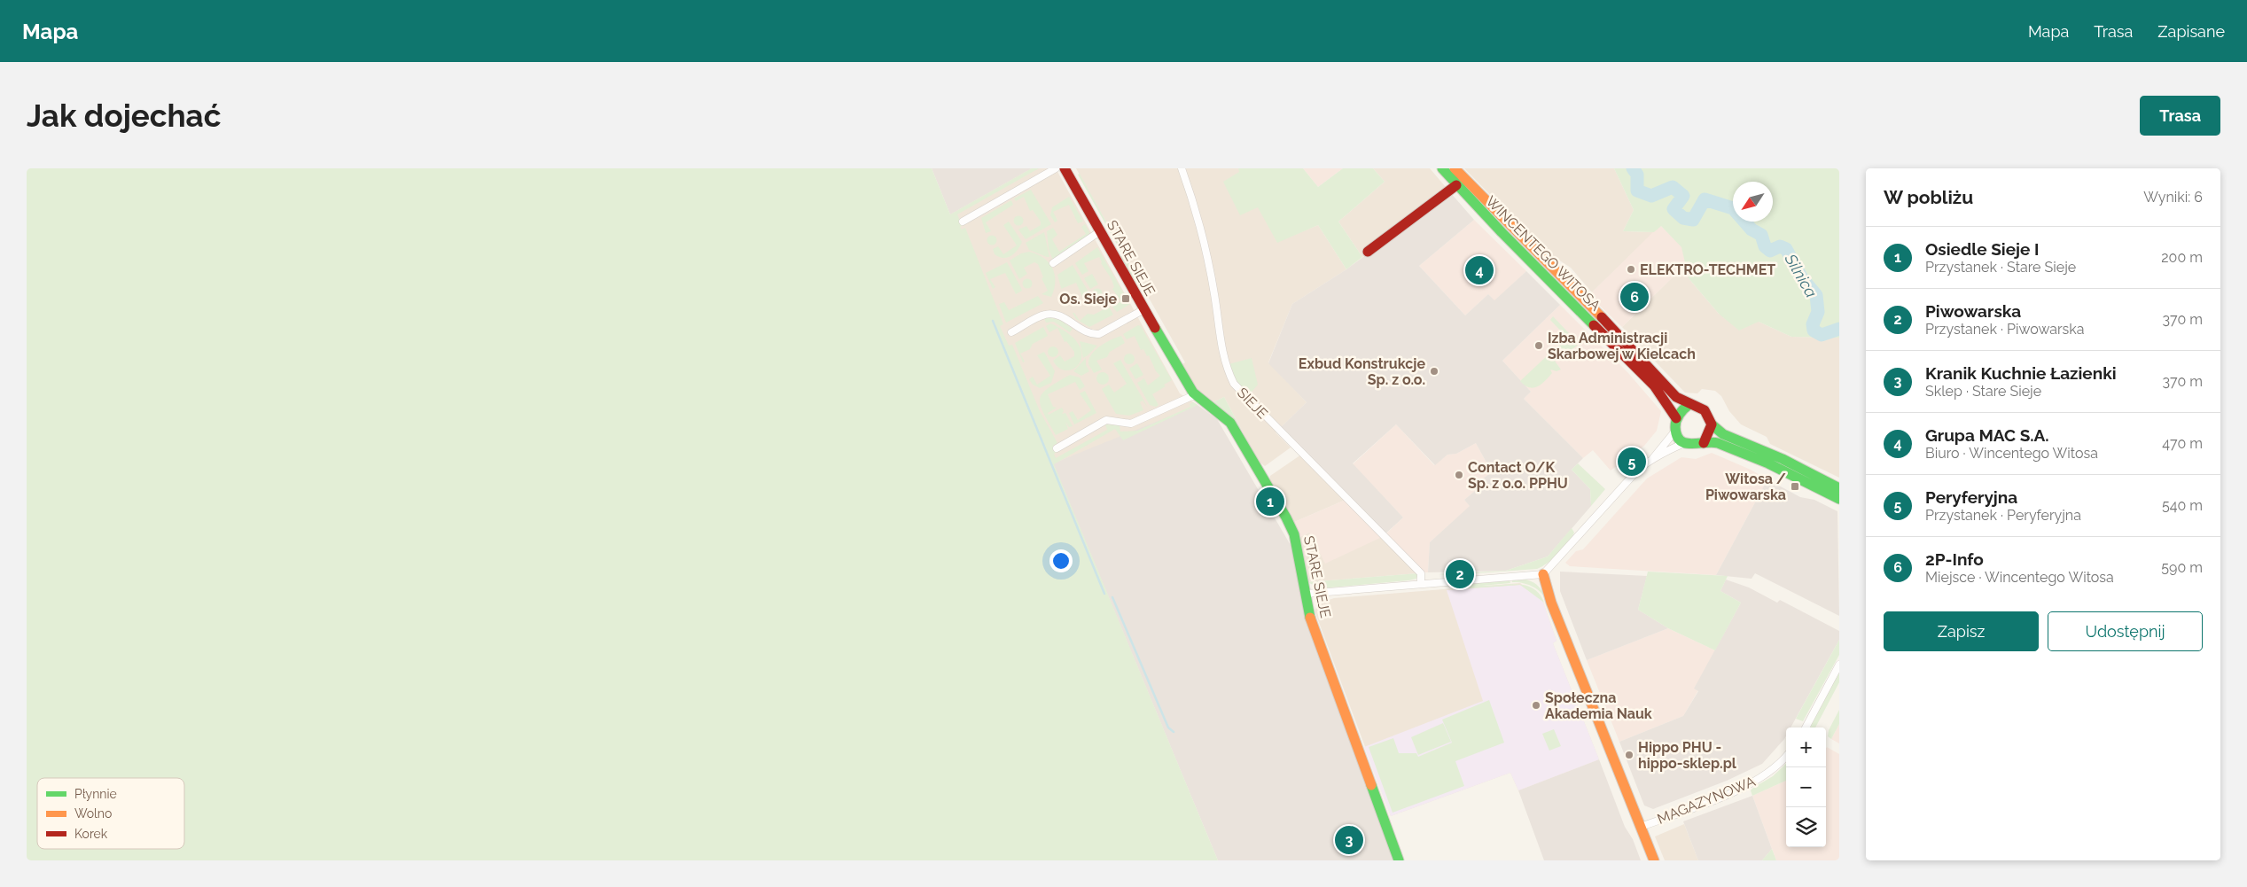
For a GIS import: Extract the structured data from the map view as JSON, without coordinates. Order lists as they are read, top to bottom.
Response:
{
  "streets": {
    "street": [
      "WINCENTEGO WITOSA",
      "STARE SIEJE",
      "SIEJE",
      "MAGAZYNOWA"
    ]
  },
  "water": ["Silnica"],
  "places": {
    "other": [
      "ELEKTRO-TECHMET",
      "Izba Administracji Skarbowej w Kielcach",
      "Exbud Konstrukcje Sp. z o.o.",
      "Contact O/K Sp. z o.o. PPHU",
      "Społeczna Akademia Nauk",
      "Hippo PHU - hippo-sklep.pl"
    ],
    "transit": ["Os. Sieje", "Witosa / Piwowarska"]
  },
  "legend": ["Płynnie", "Wolno", "Korek"],
  "north": "bottom left",
  "page": {
    "header": "Mapa",
    "nav": ["Mapa", "Trasa", "Zapisane"],
    "buttons": [
      "Trasa",
      ["Zapisz", "Udostępnij"]
    ],
    "title": "Jak dojechać",
    "heading": ["W pobliżu", "Wyniki: 6"],
    "list": [
      {
        "mark": "1",
        "name": "Osiedle Sieje I",
        "note": "Przystanek · Stare Sieje",
        "value": "200 m"
      },
      {
        "mark": "2",
        "name": "Piwowarska",
        "note": "Przystanek · Piwowarska",
        "value": "370 m"
      },
      {
        "mark": "3",
        "name": "Kranik Kuchnie Łazienki",
        "note": "Sklep · Stare Sieje",
        "value": "370 m"
      },
      {
        "mark": "4",
        "name": "Grupa MAC S.A.",
        "note": "Biuro · Wincentego Witosa",
        "value": "470 m"
      },
      {
        "mark": "5",
        "name": "Peryferyjna",
        "note": "Przystanek · Peryferyjna",
        "value": "540 m"
      },
      {
        "mark": "6",
        "name": "2P-Info",
        "note": "Miejsce · Wincentego Witosa",
        "value": "590 m"
      }
    ],
    "pins": [
      "4",
      "6",
      "5",
      "1",
      "2",
      "3"
    ],
    "map_buttons": ["+", "−"]
  }
}
